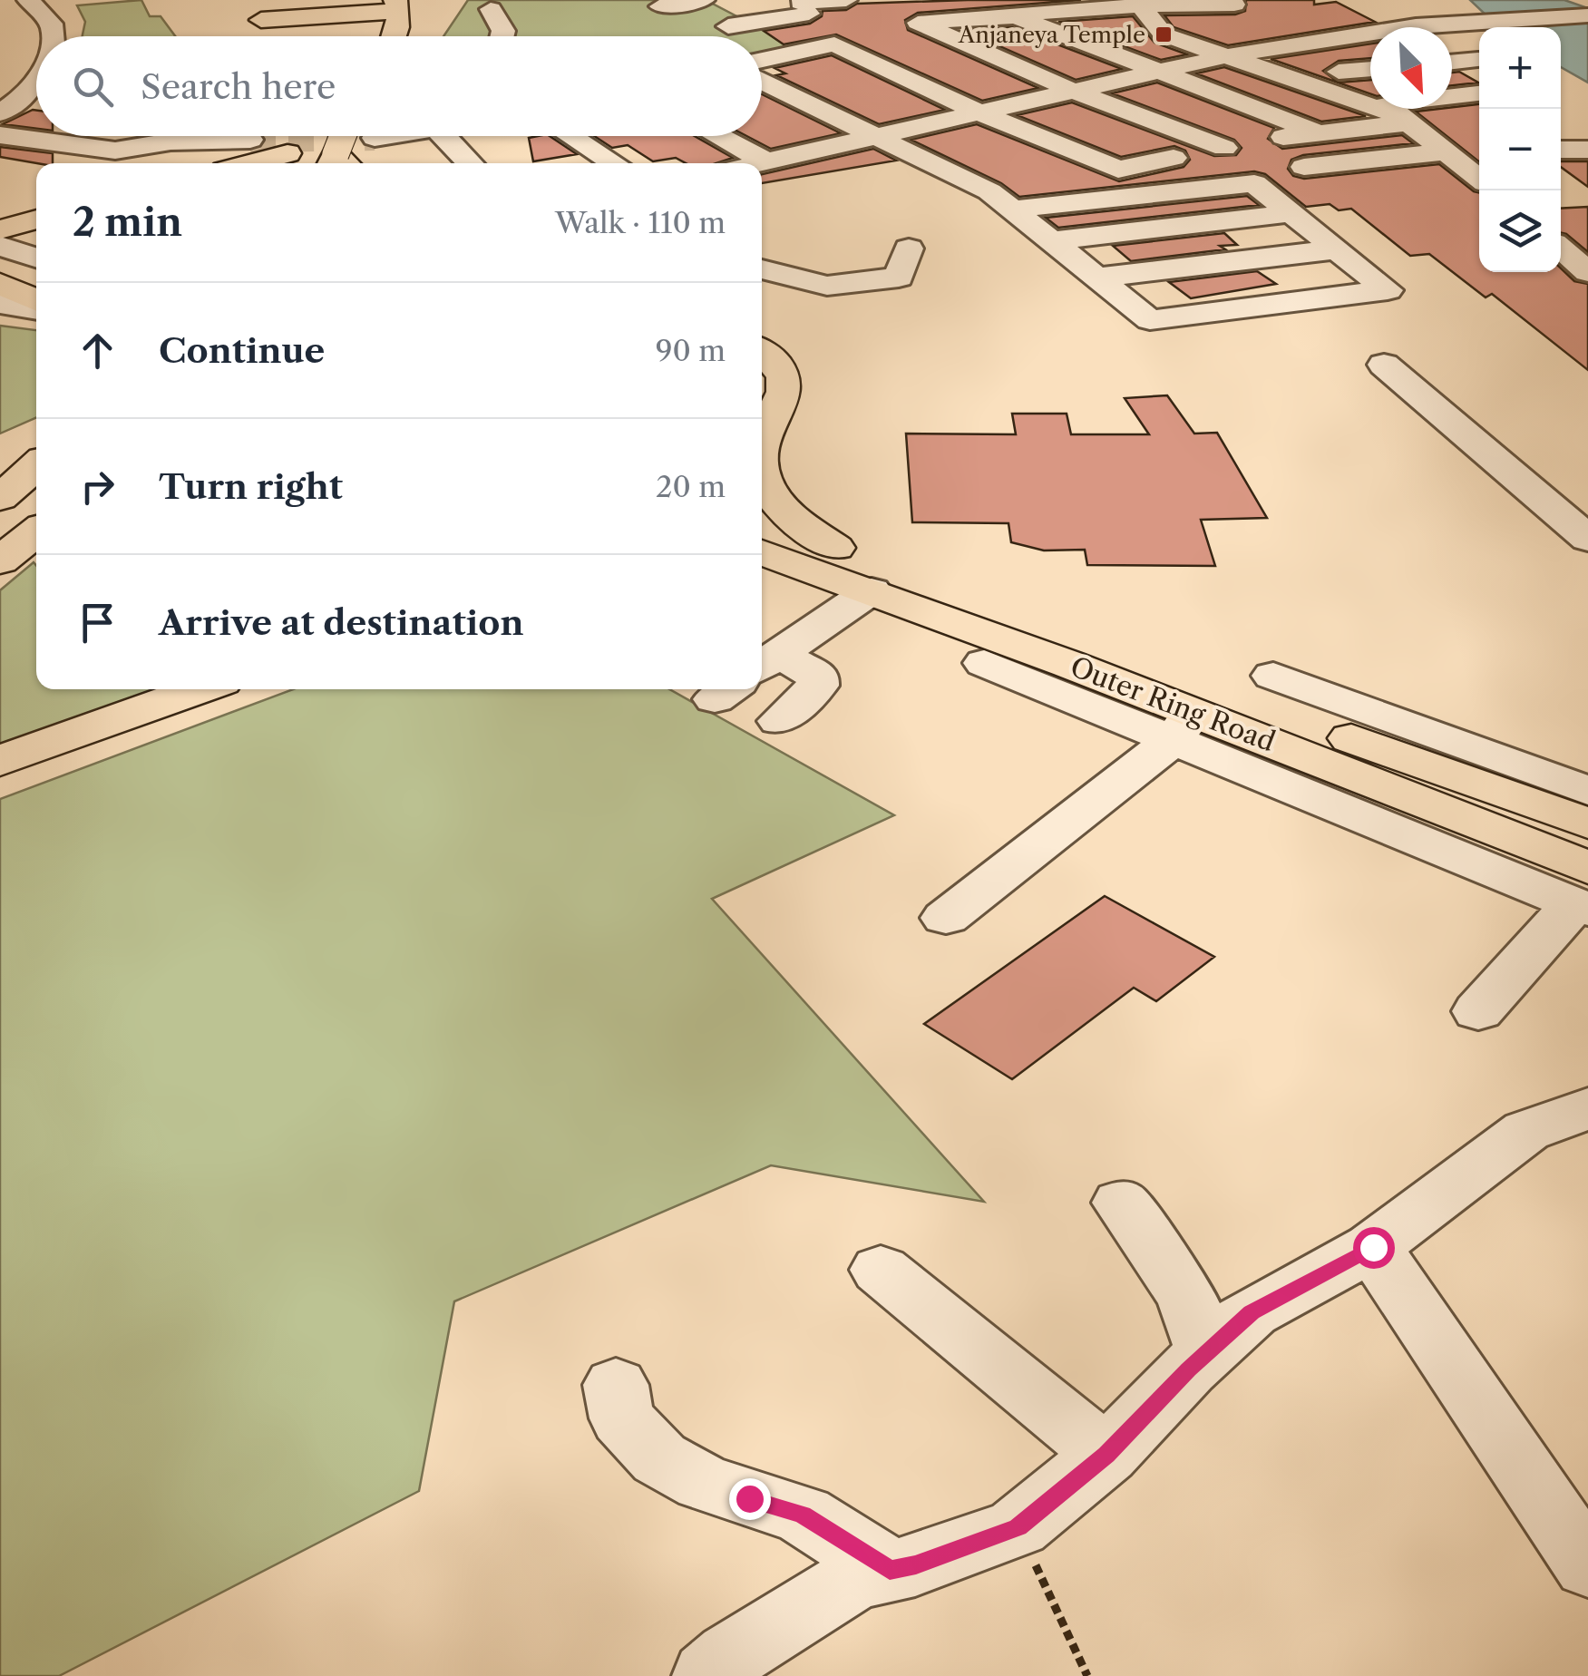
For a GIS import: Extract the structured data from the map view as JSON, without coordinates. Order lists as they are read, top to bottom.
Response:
{
  "streets": {
    "highway": ["Outer Ring Road"]
  },
  "places": {
    "transit": ["Anjaneya Temple"]
  },
  "north": "bottom right",
  "page": {
    "map_buttons": ["+", "−"],
    "search": "Search here",
    "heading": ["2 min", "Walk · 110 m"],
    "list": [
      ["Continue", "90 m"],
      ["Turn right", "20 m"],
      "Arrive at destination"
    ]
  }
}
